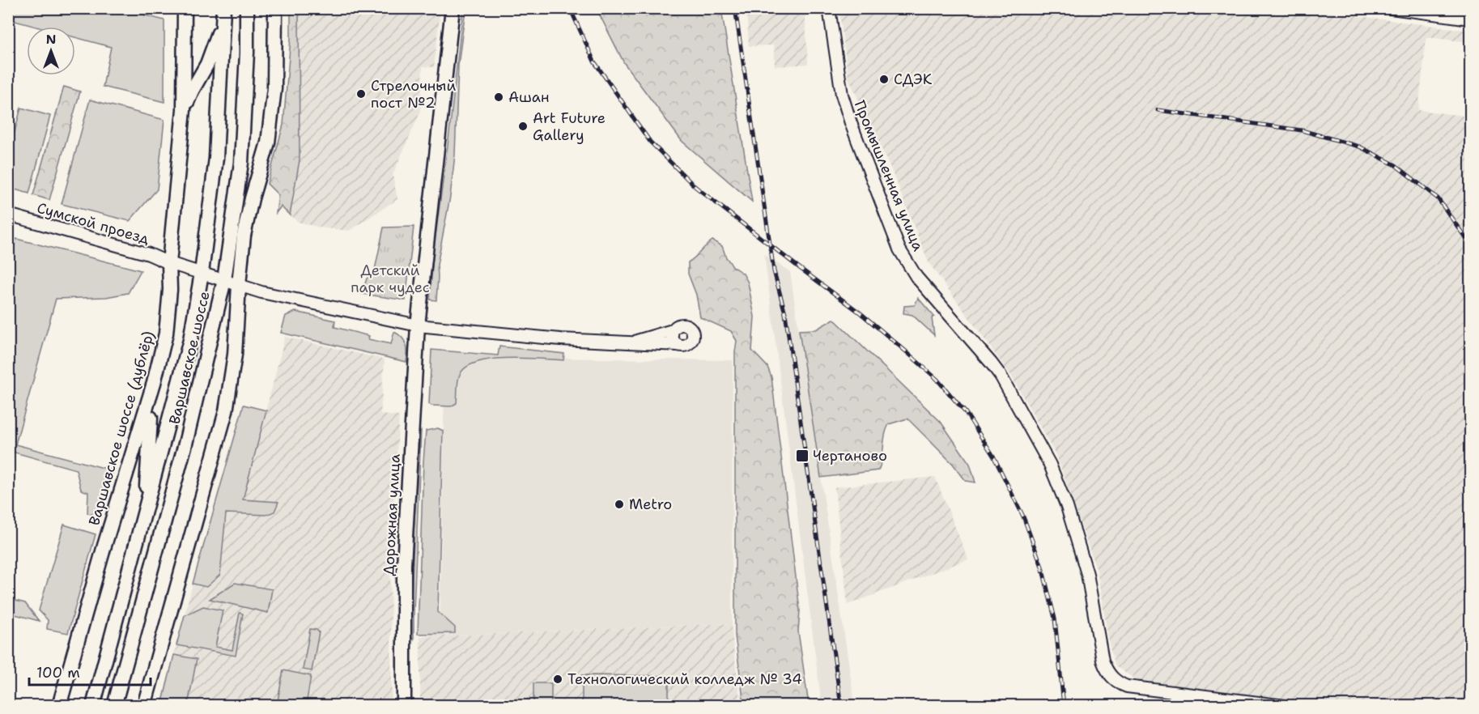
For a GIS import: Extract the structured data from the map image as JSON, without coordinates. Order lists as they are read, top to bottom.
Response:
{
  "streets": {
    "main road": ["Варшавское шоссе", "Варшавское шоссе (дублёр)", "Дорожная улица"],
    "street": ["Промышленная улица", "Сумской проезд"]
  },
  "crossings": [
    ["Сумской проезд", "Варшавское шоссе"],
    ["Сумской проезд", "Варшавское шоссе (дублёр)"],
    ["Сумской проезд", "Дорожная улица"]
  ],
  "parks": ["Детский парк чудес"],
  "places": {
    "other": [
      "СДЭК",
      "Стрелочный пост №2",
      "Ашан",
      "Art Future Gallery",
      "Metro",
      "Технологический колледж № 34"
    ],
    "transit": ["Чертаново"]
  },
  "scale_bar": "100 m",
  "north": "top"
}
